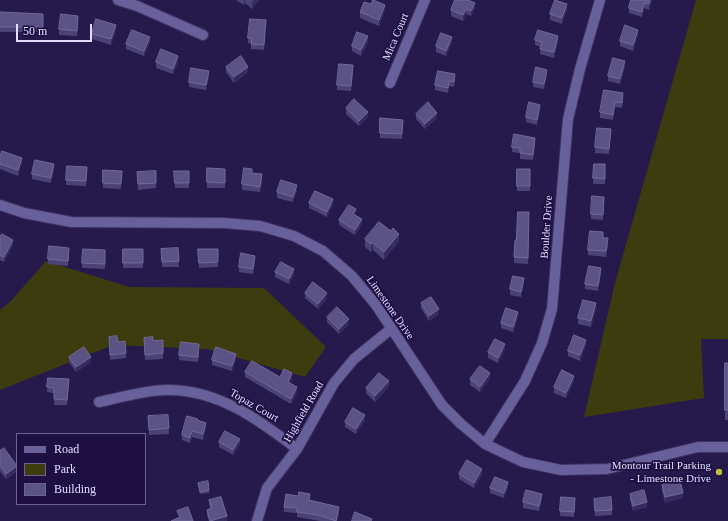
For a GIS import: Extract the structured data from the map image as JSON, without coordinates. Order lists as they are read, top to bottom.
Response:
{
  "streets": {
    "street": [
      "Mica Court",
      "Boulder Drive",
      "Limestone Drive",
      "Topaz Court",
      "Highfield Road"
    ]
  },
  "crossings": [
    ["Boulder Drive", "Limestone Drive"],
    ["Limestone Drive", "Highfield Road"],
    ["Topaz Court", "Highfield Road"]
  ],
  "places": ["Montour Trail Parking - Limestone Drive"],
  "legend": ["Road", "Park", "Building"],
  "scale_bar": "50 m"
}
